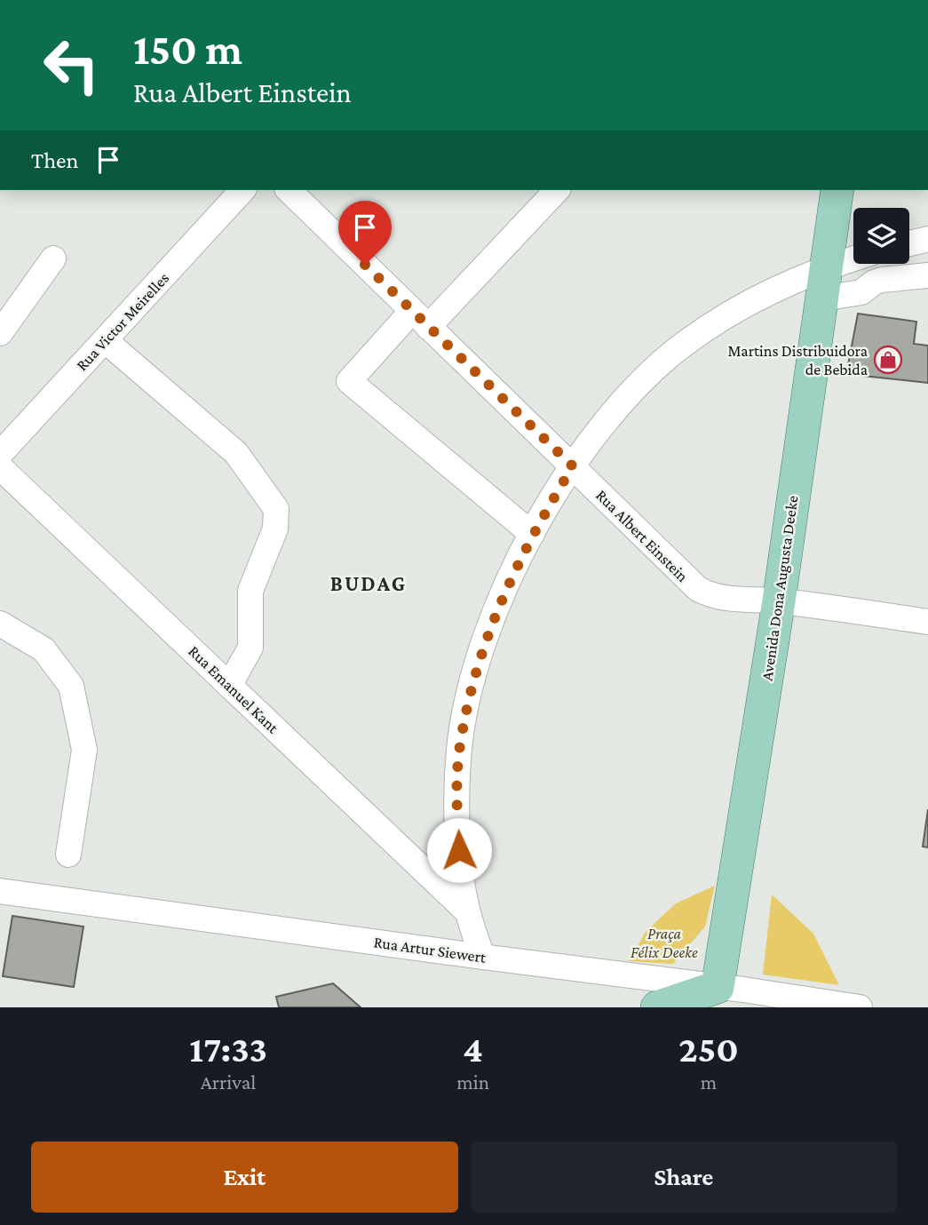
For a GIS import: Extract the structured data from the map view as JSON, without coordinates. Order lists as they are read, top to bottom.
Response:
{
  "streets": {
    "main road": ["Avenida Dona Augusta Deeke"],
    "street": [
      "Rua Victor Meirelles",
      "Rua Albert Einstein",
      "Rua Emanuel Kant",
      "Rua Artur Siewert"
    ]
  },
  "crossings": [
    ["Rua Albert Einstein", "Avenida Dona Augusta Deeke"],
    ["Avenida Dona Augusta Deeke", "Rua Artur Siewert"]
  ],
  "districts": ["BUDAG"],
  "parks": ["Praça Félix Deeke"],
  "places": {
    "shop": ["Martins Distribuidora de Bebida"]
  },
  "page": {
    "turn": ["150 m", "Rua Albert Einstein"],
    "then": "Then",
    "eta": [
      "17:33",
      "Arrival",
      "4",
      "min",
      "250",
      "m"
    ],
    "buttons": ["Exit", "Share"]
  }
}
